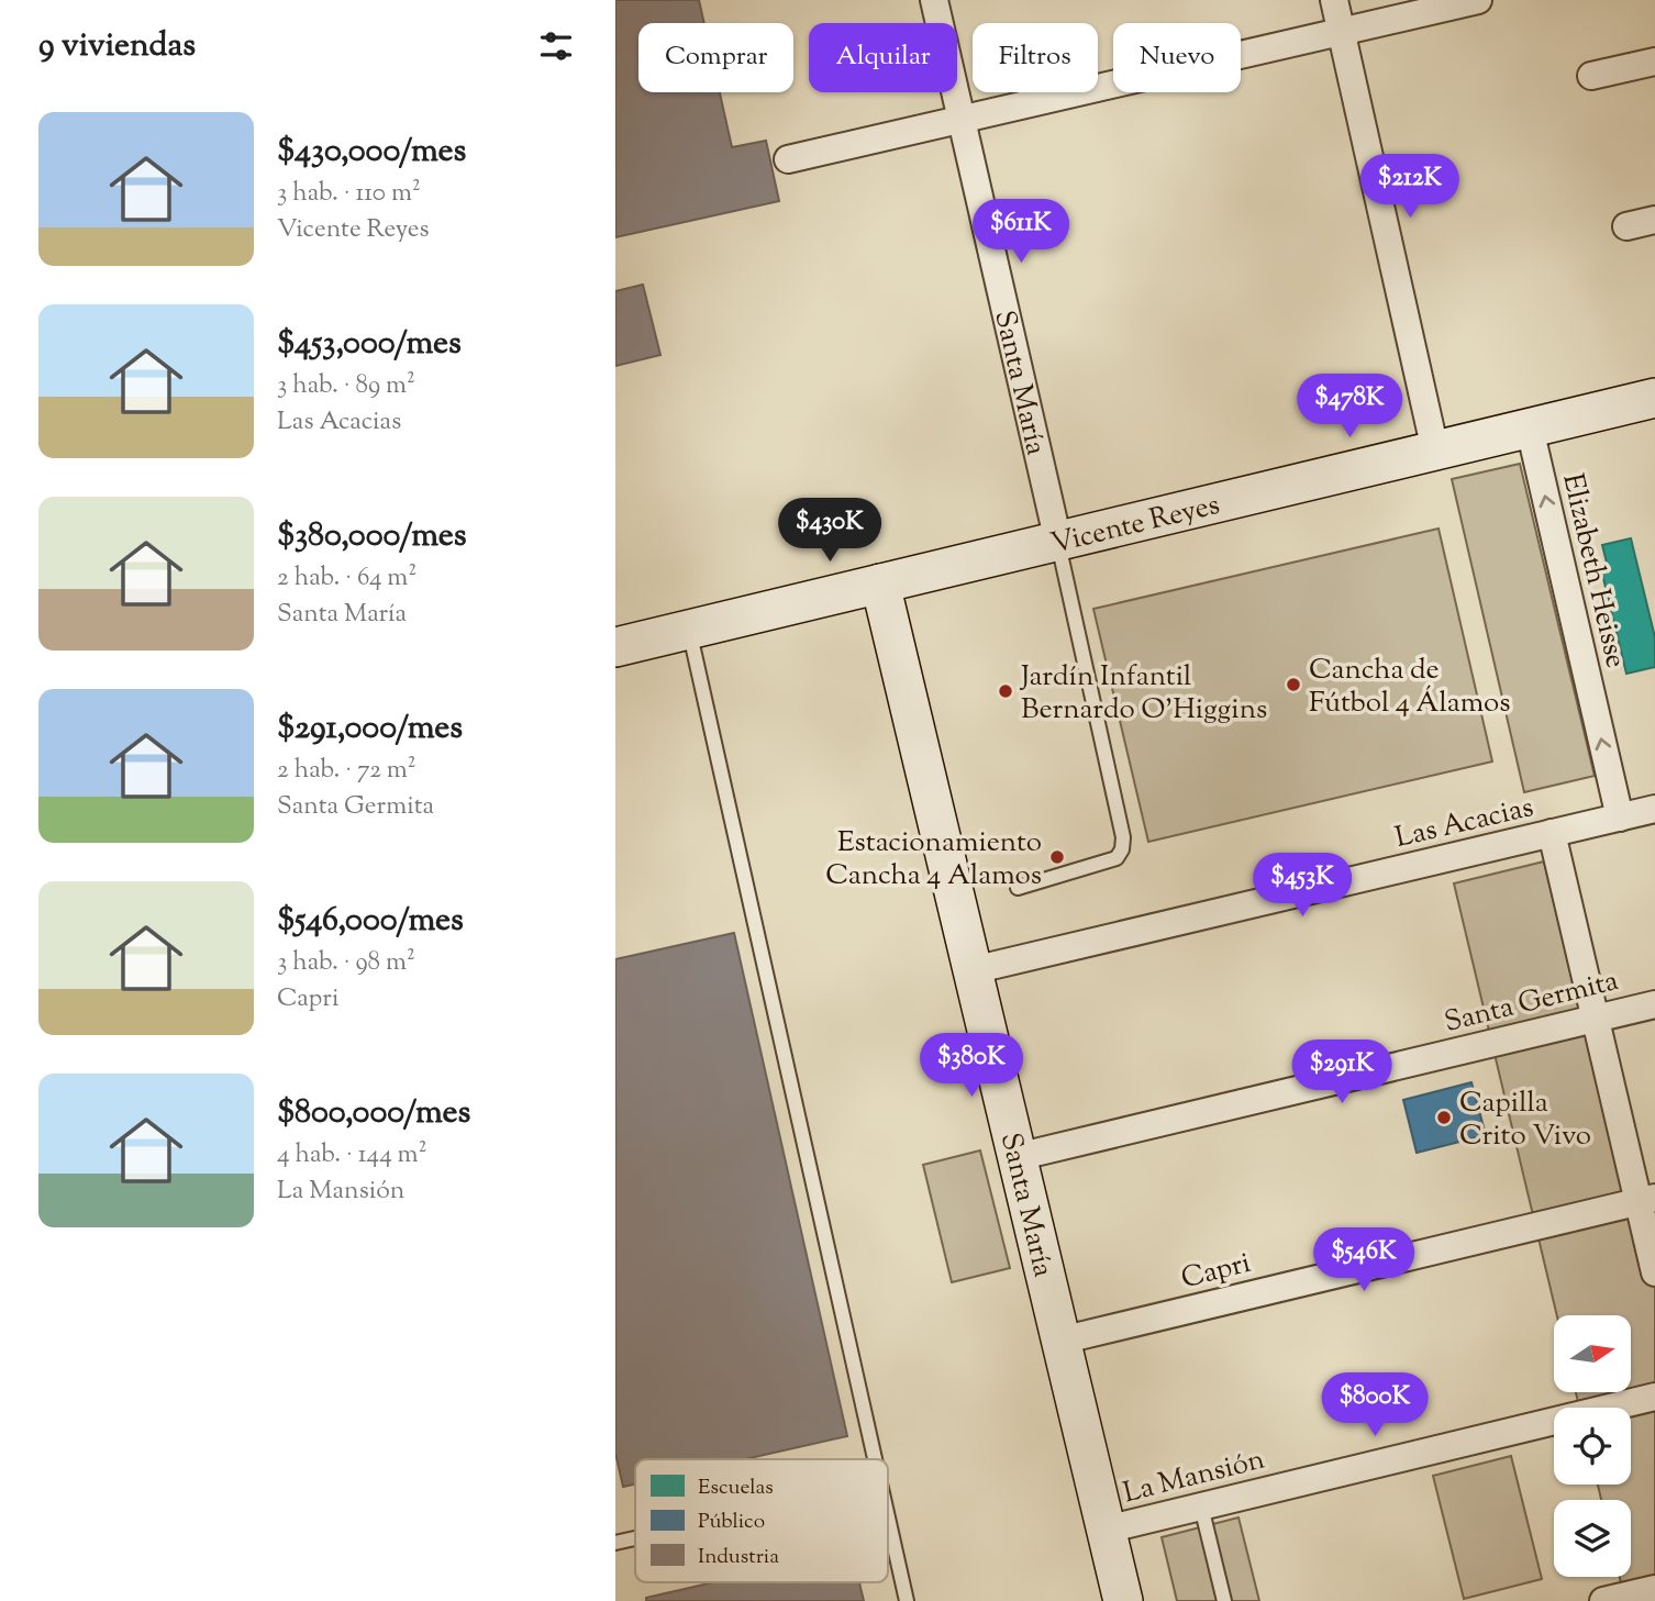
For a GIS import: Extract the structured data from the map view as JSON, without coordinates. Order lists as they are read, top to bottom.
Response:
{
  "streets": {
    "street": [
      "Santa María",
      "Vicente Reyes",
      "Elizabeth Heisse",
      "Las Acacias",
      "Santa Germita",
      "Capri",
      "La Mansión"
    ]
  },
  "crossings": [
    ["Santa María", "Vicente Reyes"],
    ["Santa María", "Las Acacias"],
    ["Santa María", "Santa Germita"],
    ["Santa María", "Capri"],
    ["Santa María", "La Mansión"],
    ["Vicente Reyes", "Elizabeth Heisse"],
    ["Elizabeth Heisse", "Las Acacias"]
  ],
  "one_way": ["Elizabeth Heisse"],
  "places": [
    "Cancha de Fútbol 4 Álamos",
    "Jardín Infantil Bernardo O'Higgins",
    "Estacionamiento Cancha 4 Alamos",
    "Capilla Crito Vivo"
  ],
  "legend": ["Escuelas", "Público", "Industria"],
  "north": "right",
  "page": {
    "heading": "9 viviendas",
    "chip": [
      "Comprar",
      "Alquilar",
      "Filtros",
      "Nuevo"
    ],
    "list": [
      {
        "name": "$430,000/mes",
        "note": "3 hab. · 110 m² · Vicente Reyes"
      },
      {
        "name": "$453,000/mes",
        "note": "3 hab. · 89 m² · Las Acacias"
      },
      {
        "name": "$380,000/mes",
        "note": "2 hab. · 64 m² · Santa María"
      },
      {
        "name": "$291,000/mes",
        "note": "2 hab. · 72 m² · Santa Germita"
      },
      {
        "name": "$546,000/mes",
        "note": "3 hab. · 98 m² · Capri"
      },
      {
        "name": "$800,000/mes",
        "note": "4 hab. · 144 m² · La Mansión"
      }
    ],
    "price": [
      "$212K",
      "$611K",
      "$478K",
      "$430K",
      "$453K",
      "$380K",
      "$291K",
      "$546K",
      "$800K"
    ]
  }
}
